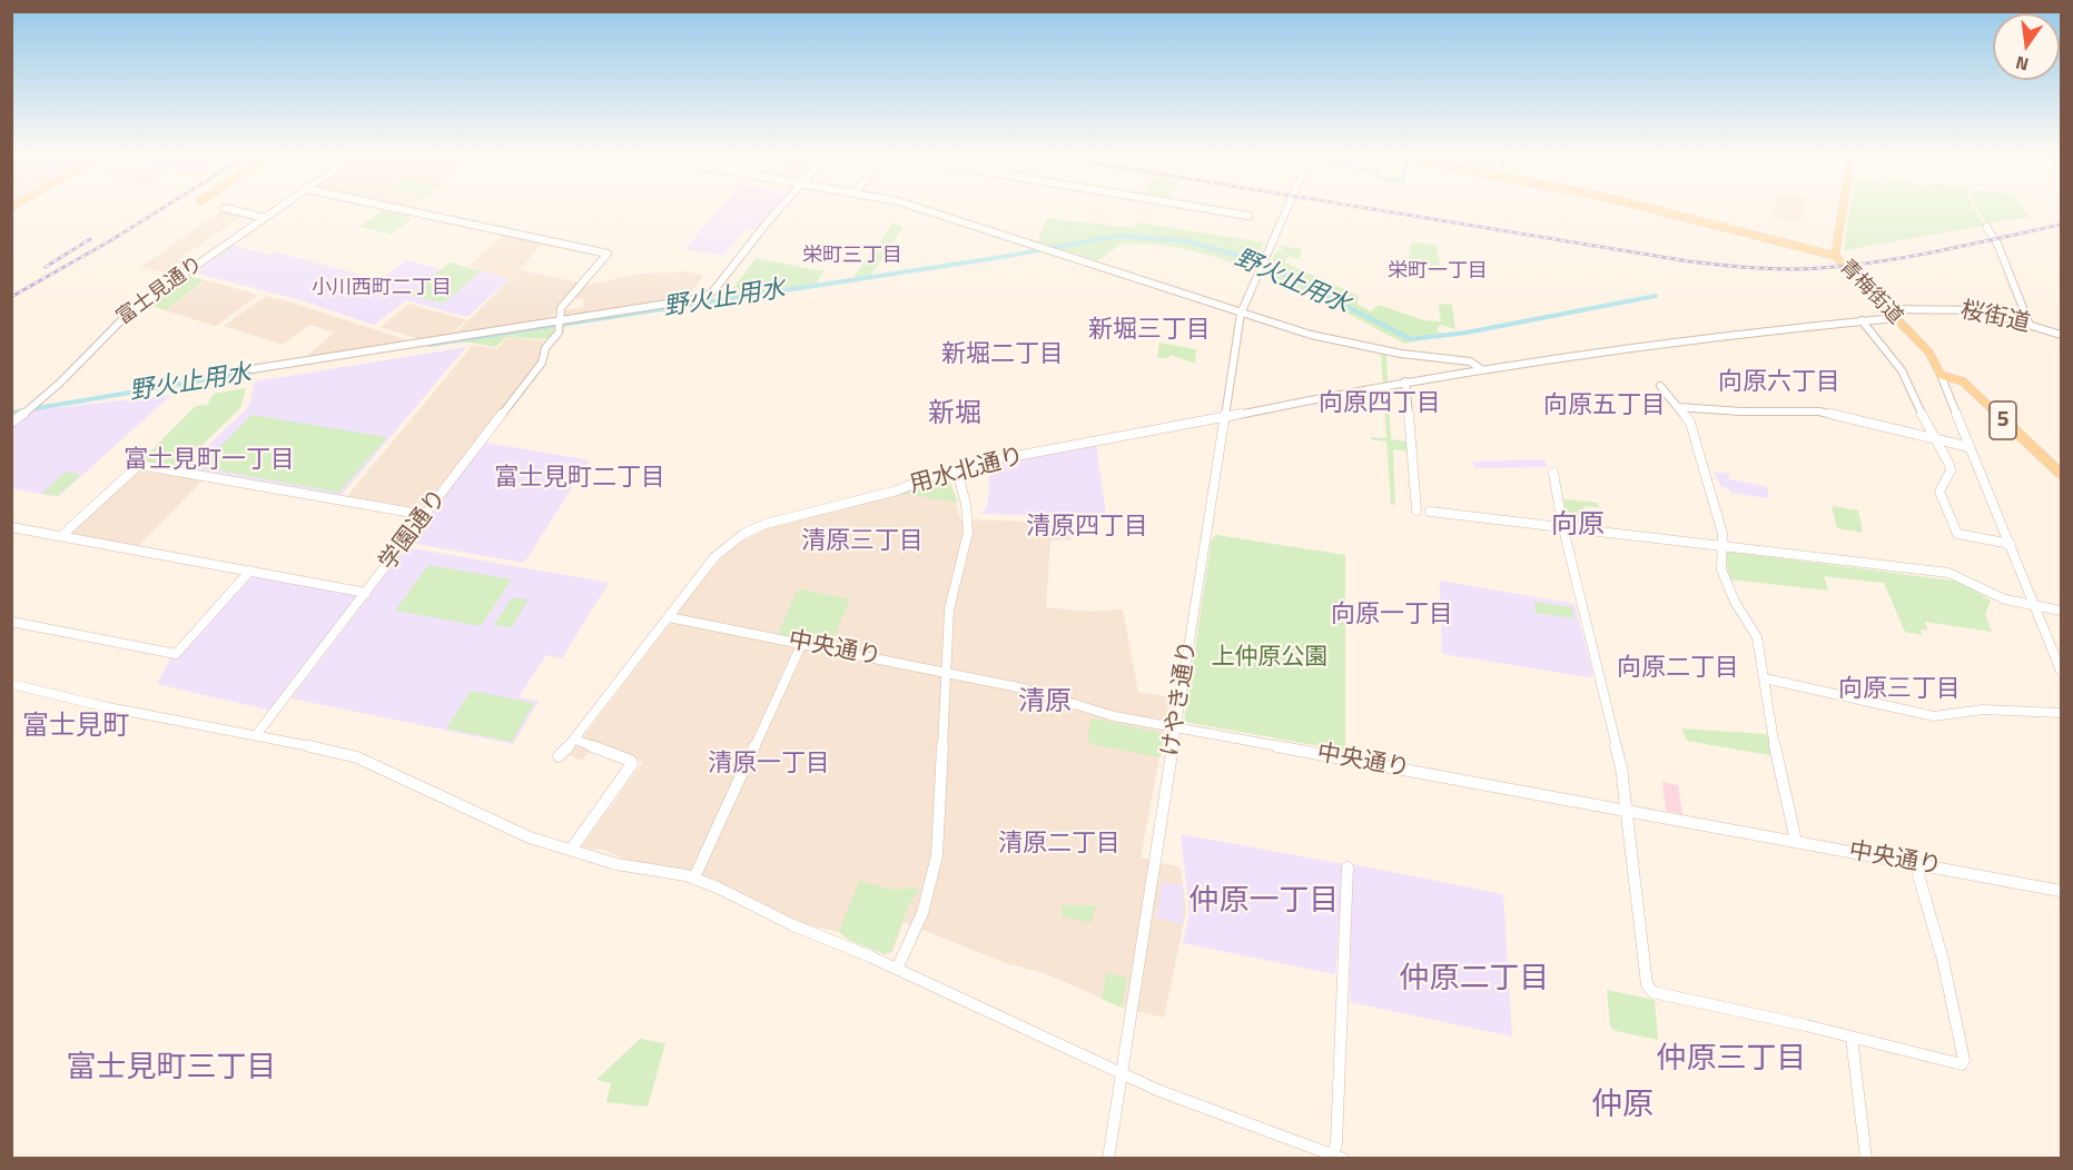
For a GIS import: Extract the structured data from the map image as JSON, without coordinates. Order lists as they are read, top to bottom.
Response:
{
  "streets": {
    "main road": ["青梅街道", "5"],
    "street": [
      "富士見通り",
      "桜街道",
      "用水北通り",
      "学園通り",
      "中央通り",
      "けやき通り"
    ]
  },
  "crossings": [
    ["青梅街道", "桜街道"],
    ["青梅街道", "5"],
    ["青梅街道", "用水北通り"],
    ["用水北通り", "中央通り"],
    ["用水北通り", "けやき通り"],
    ["中央通り", "けやき通り"]
  ],
  "districts": [
    "栄町三丁目",
    "栄町一丁目",
    "小川西町二丁目",
    "新堀三丁目",
    "新堀二丁目",
    "向原六丁目",
    "向原四丁目",
    "向原五丁目",
    "新堀",
    "富士見町一丁目",
    "富士見町二丁目",
    "向原",
    "清原四丁目",
    "清原三丁目",
    "向原一丁目",
    "向原二丁目",
    "向原三丁目",
    "清原",
    "富士見町",
    "清原一丁目",
    "清原二丁目",
    "仲原一丁目",
    "仲原二丁目",
    "仲原三丁目",
    "富士見町三丁目",
    "仲原"
  ],
  "water": ["野火止用水"],
  "parks": ["上仲原公園"],
  "north": "bottom"
}
